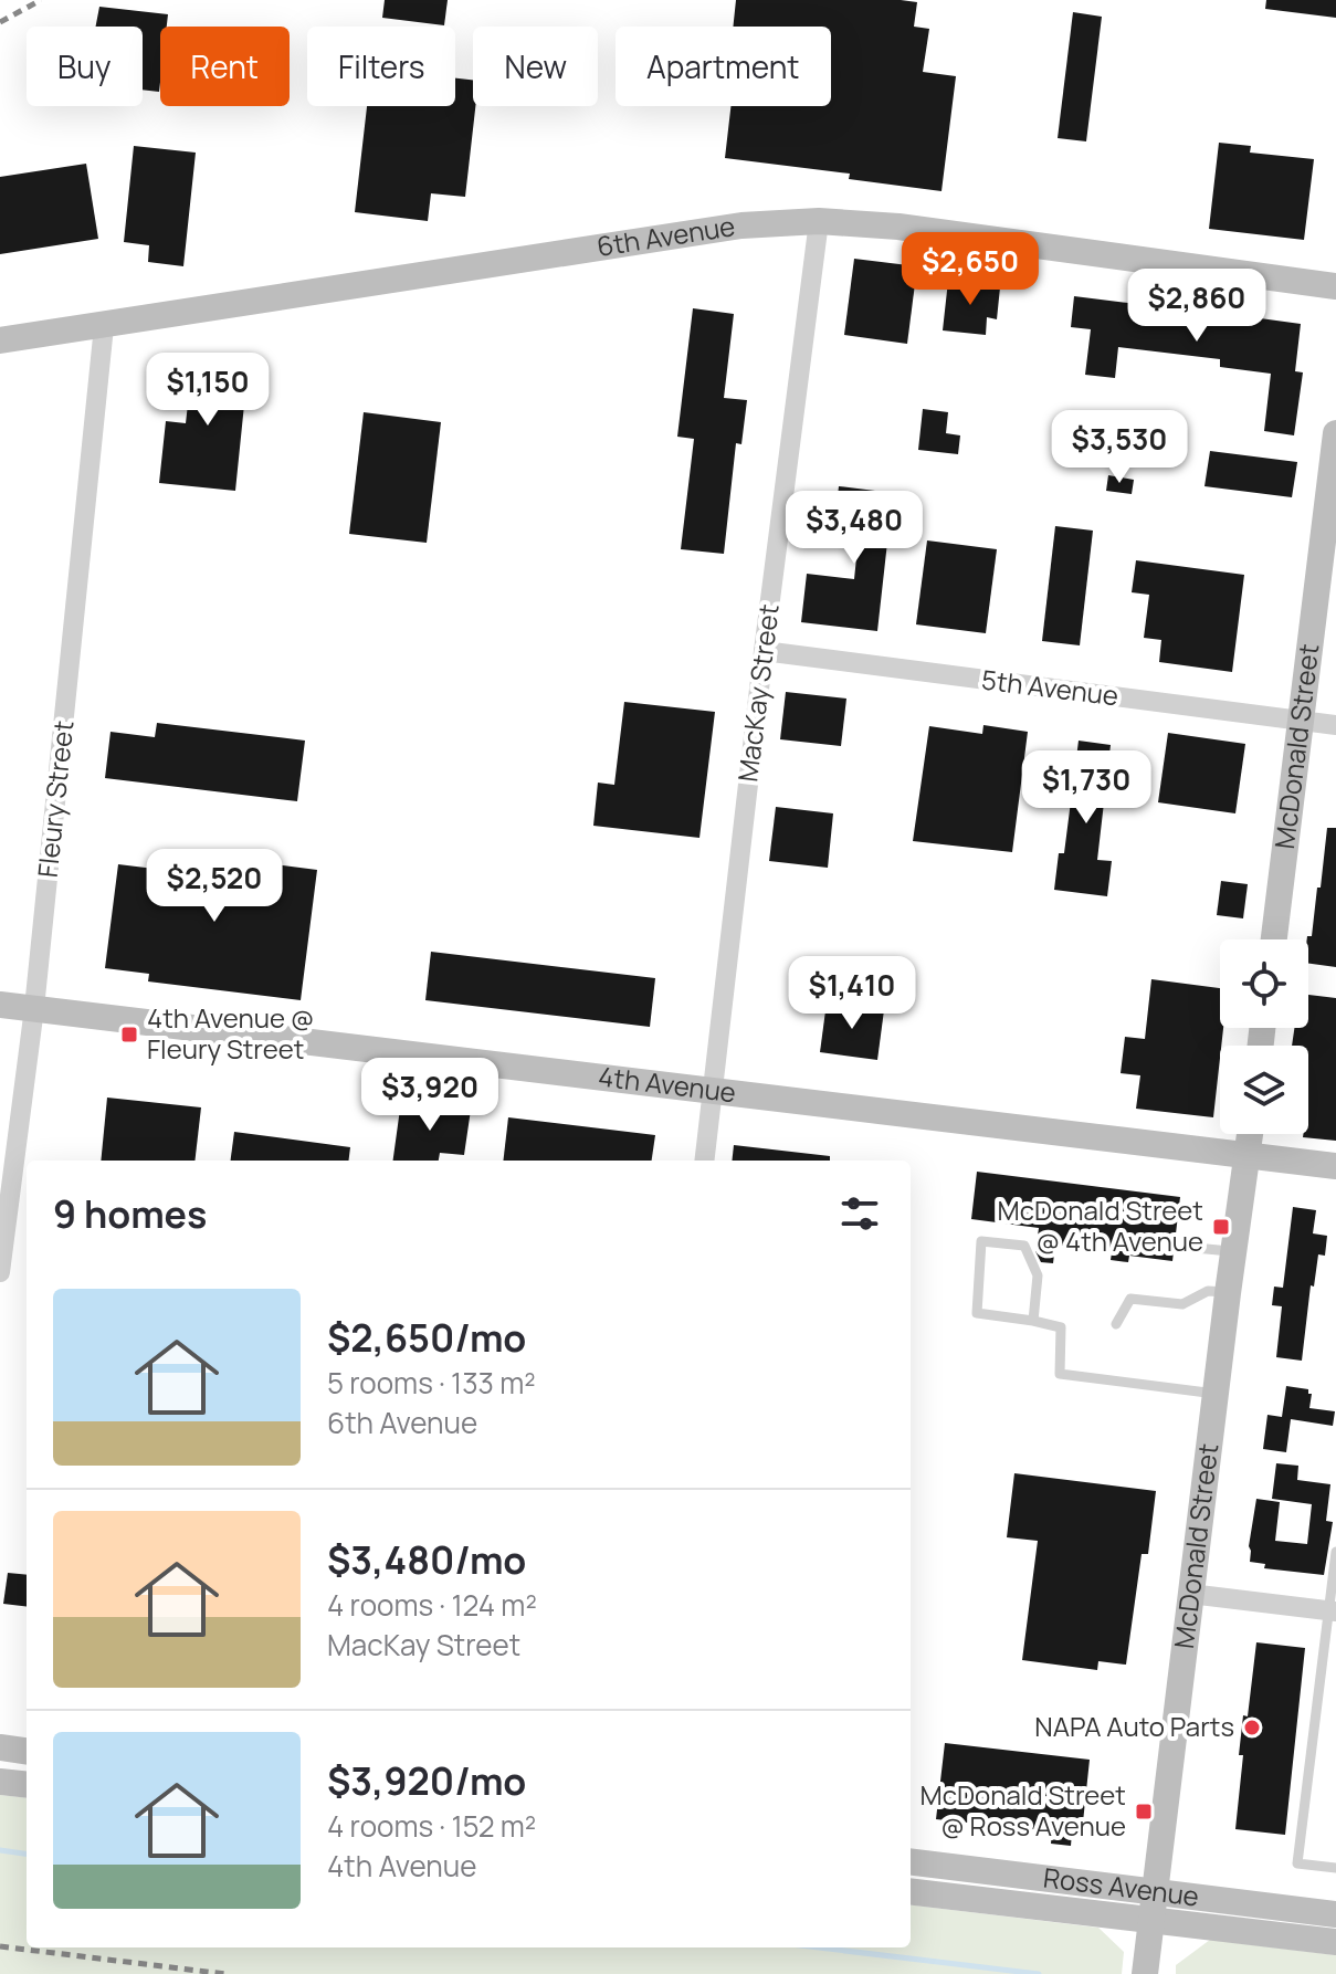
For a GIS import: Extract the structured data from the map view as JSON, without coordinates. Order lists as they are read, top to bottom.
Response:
{
  "streets": {
    "street": [
      "6th Avenue",
      "5th Avenue",
      "MacKay Street",
      "McDonald Street",
      "Fleury Street",
      "4th Avenue",
      "Ross Avenue"
    ]
  },
  "crossings": [
    ["6th Avenue", "MacKay Street"],
    ["6th Avenue", "Fleury Street"],
    ["5th Avenue", "MacKay Street"],
    ["5th Avenue", "McDonald Street"],
    ["MacKay Street", "4th Avenue"],
    ["McDonald Street", "4th Avenue"],
    ["McDonald Street", "Ross Avenue"],
    ["Fleury Street", "4th Avenue"]
  ],
  "places": {
    "transit": ["4th Avenue @ Fleury Street", "McDonald Street @ 4th Avenue", "McDonald Street @ Ross Avenue"],
    "other": ["NAPA Auto Parts"]
  },
  "page": {
    "chip": [
      "Buy",
      "Rent",
      "Filters",
      "New",
      "Apartment"
    ],
    "price": [
      "$2,650",
      "$2,860",
      "$1,150",
      "$3,530",
      "$3,480",
      "$1,730",
      "$2,520",
      "$1,410",
      "$3,920"
    ],
    "heading": "9 homes",
    "list": [
      {
        "name": "$2,650/mo",
        "note": "5 rooms · 133 m² · 6th Avenue"
      },
      {
        "name": "$3,480/mo",
        "note": "4 rooms · 124 m² · MacKay Street"
      },
      {
        "name": "$3,920/mo",
        "note": "4 rooms · 152 m² · 4th Avenue"
      }
    ]
  }
}
